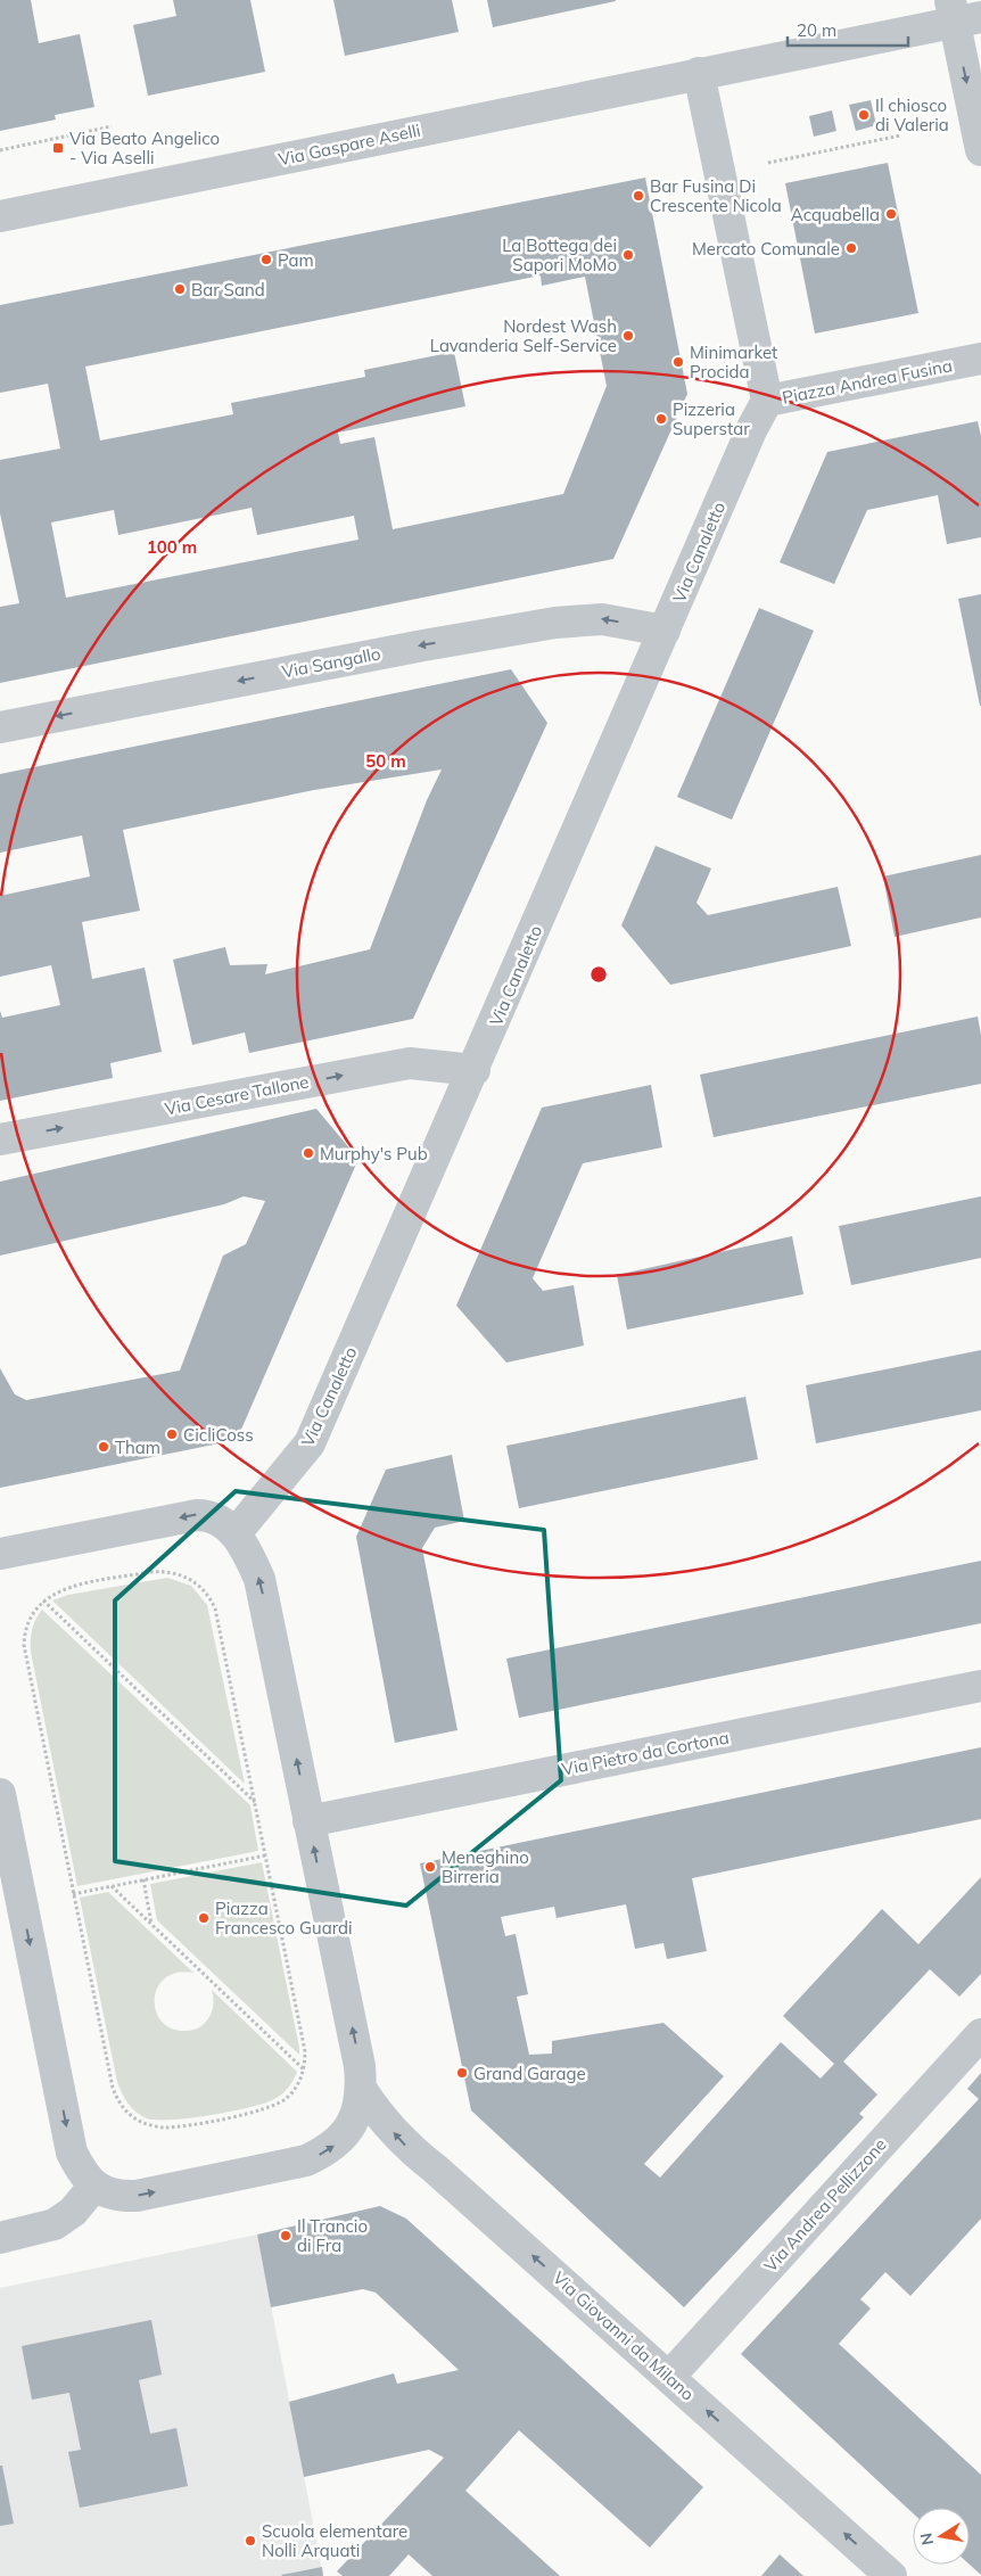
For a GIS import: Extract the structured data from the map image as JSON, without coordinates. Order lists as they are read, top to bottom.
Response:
{
  "streets": {
    "street": [
      "Via Gaspare Aselli",
      "Piazza Andrea Fusina",
      "Via Canaletto",
      "Via Sangallo",
      "Via Cesare Tallone",
      "Via Pietro da Cortona",
      "Via Andrea Pellizzone",
      "Via Giovanni da Milano"
    ]
  },
  "crossings": [
    ["Via Gaspare Aselli", "Piazza Andrea Fusina"],
    ["Piazza Andrea Fusina", "Via Canaletto"],
    ["Via Canaletto", "Via Sangallo"],
    ["Via Canaletto", "Via Cesare Tallone"],
    ["Via Andrea Pellizzone", "Via Giovanni da Milano"]
  ],
  "one_way": ["Via Sangallo", "Via Cesare Tallone", "Via Giovanni da Milano"],
  "places": {
    "other": [
      "Il chiosco di Valeria",
      "Bar Fusina Di Crescente Nicola",
      "Acquabella",
      "Mercato Comunale",
      "La Bottega dei Sapori MoMo",
      "Pam",
      "Bar Sand",
      "Nordest Wash Lavanderia Self-Service",
      "Minimarket Procida",
      "Pizzeria Superstar",
      "Murphy's Pub",
      "CicliCoss",
      "Tham",
      "Meneghino Birreria",
      "Piazza Francesco Guardi",
      "Grand Garage",
      "Il Trancio di Fra",
      "Scuola elementare Nolli Arquati"
    ],
    "transit": ["Via Beato Angelico - Via Aselli"]
  },
  "scale_bar": "20 m",
  "north": "left",
  "rings": ["100 m", "50 m"]
}
